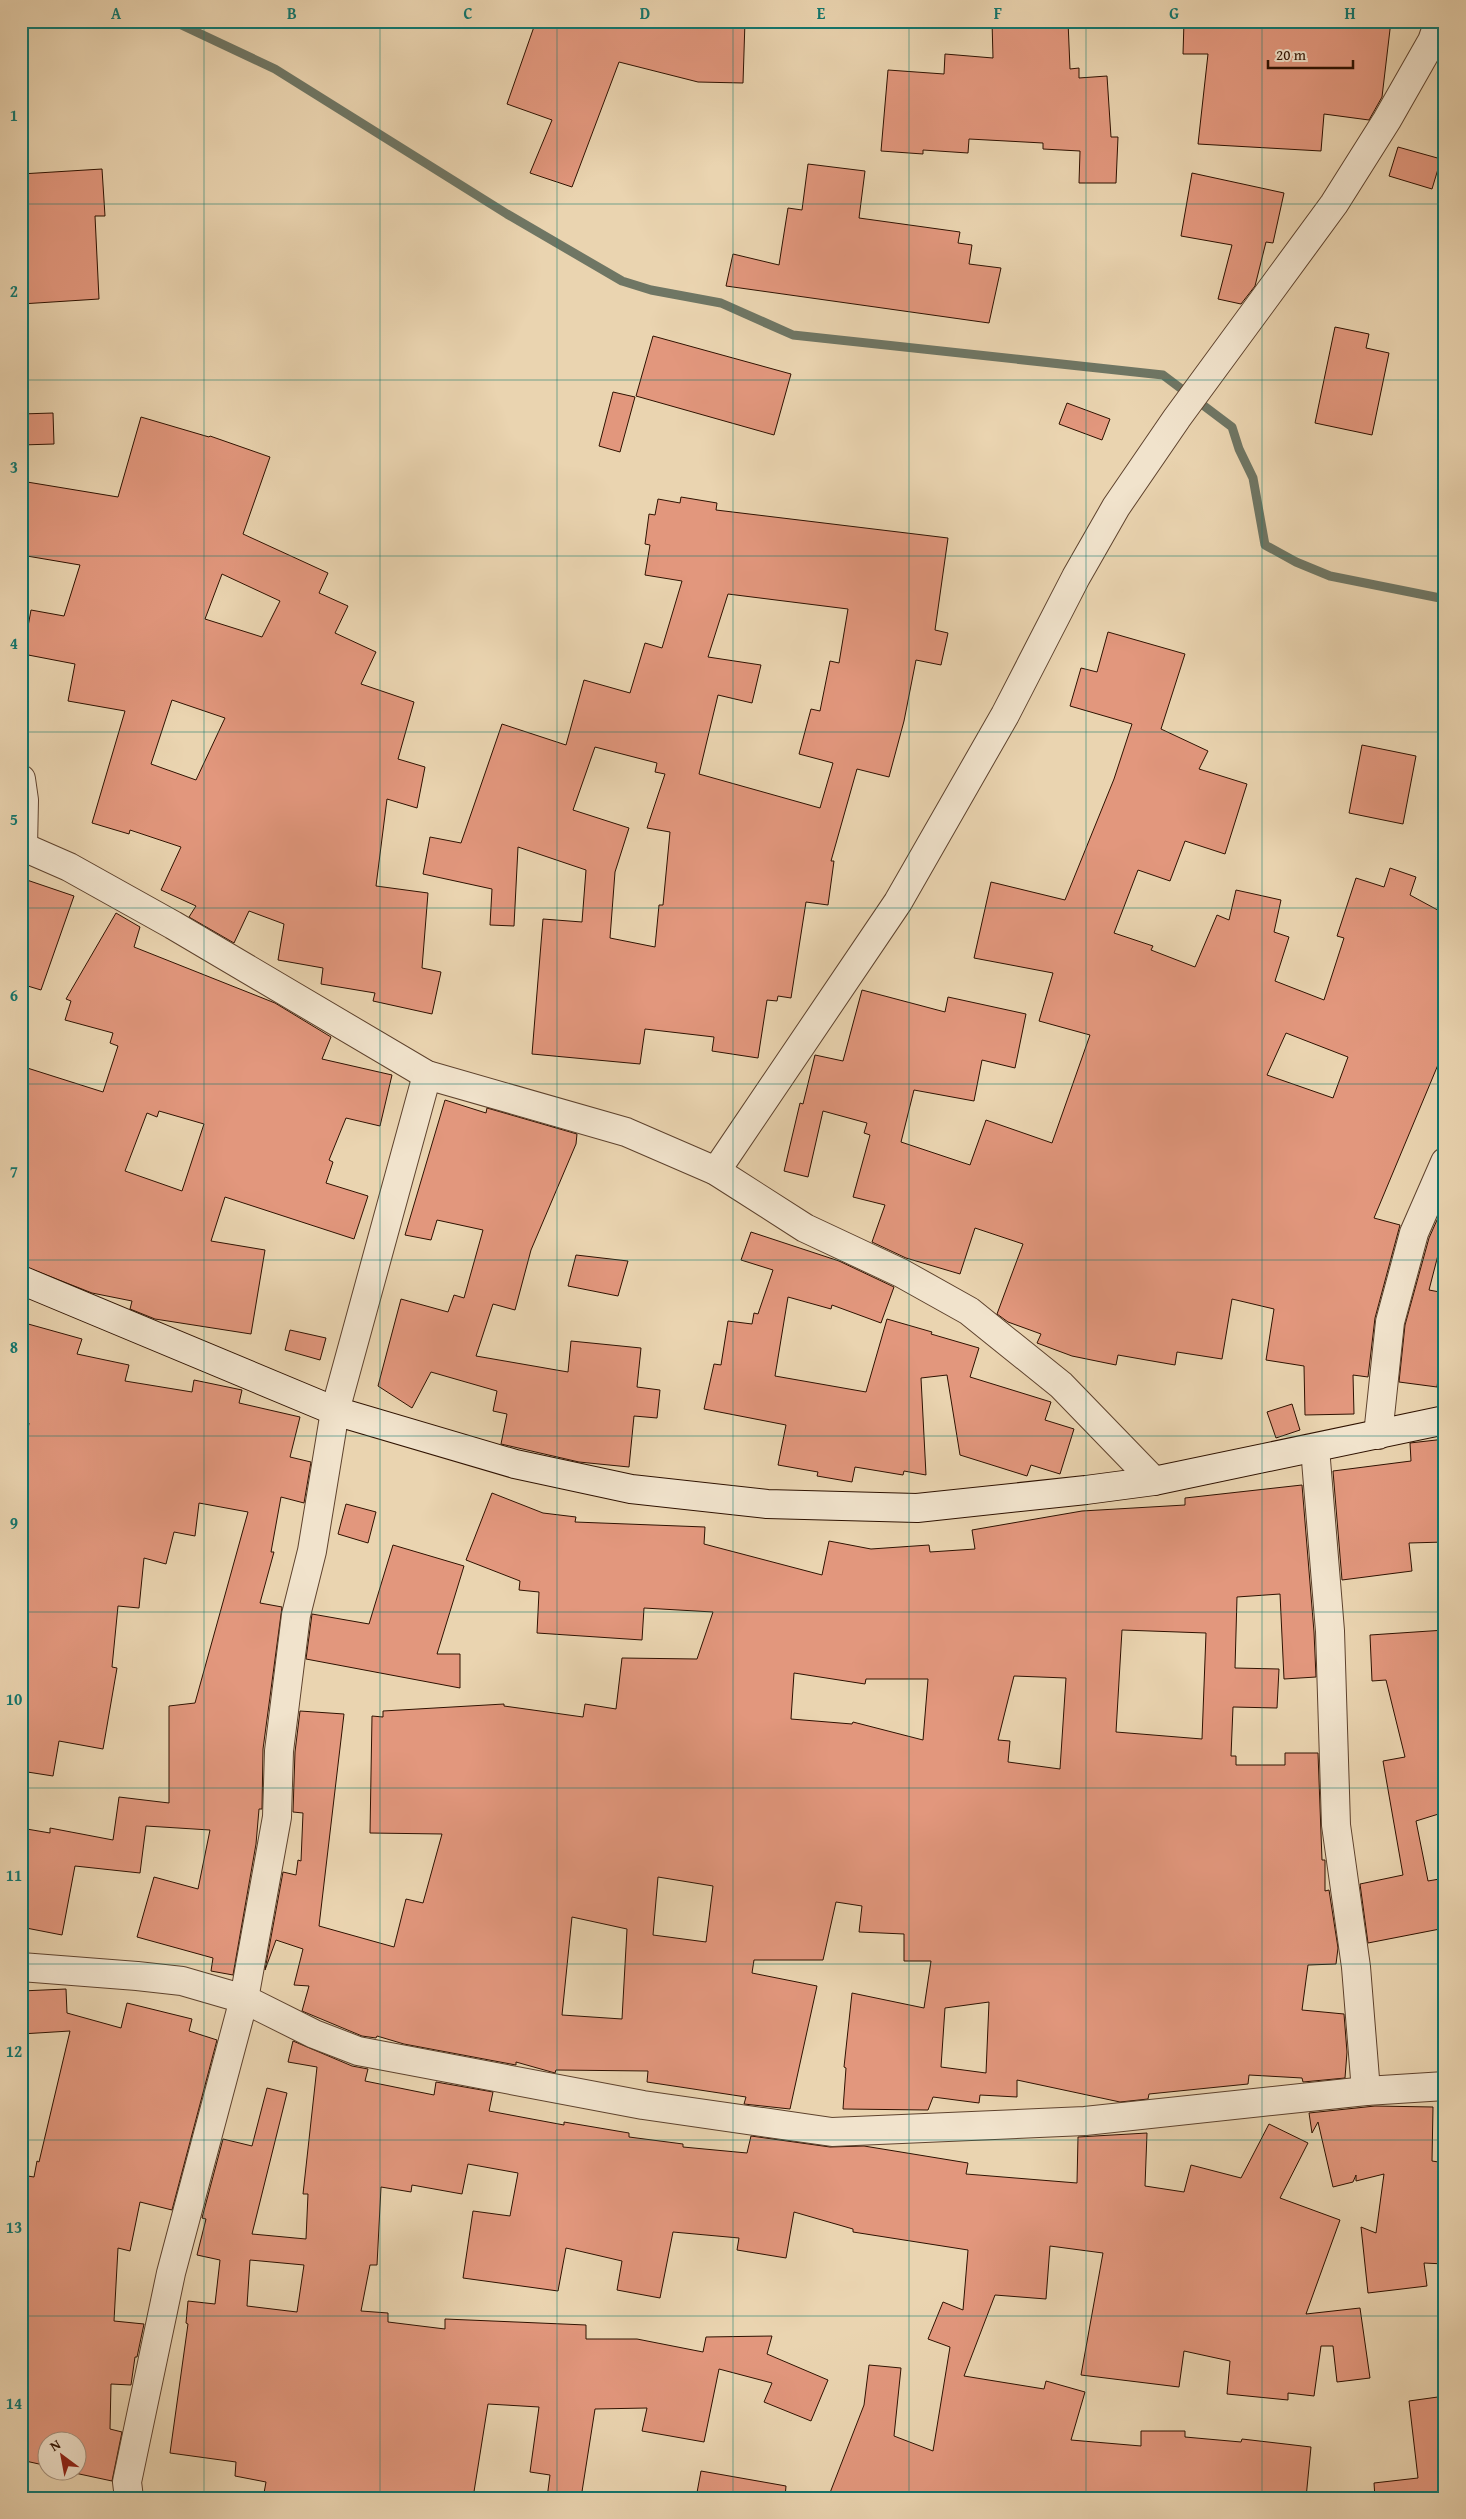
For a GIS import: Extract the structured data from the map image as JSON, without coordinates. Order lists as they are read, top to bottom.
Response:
{
  "scale_bar": "20 m",
  "north": "top left",
  "grid": {
    "columns": [
      "A",
      "B",
      "C",
      "D",
      "E",
      "F",
      "G",
      "H"
    ],
    "rows": [
      "1",
      "2",
      "3",
      "4",
      "5",
      "6",
      "7",
      "8",
      "9",
      "10",
      "11",
      "12",
      "13",
      "14"
    ]
  }
}
